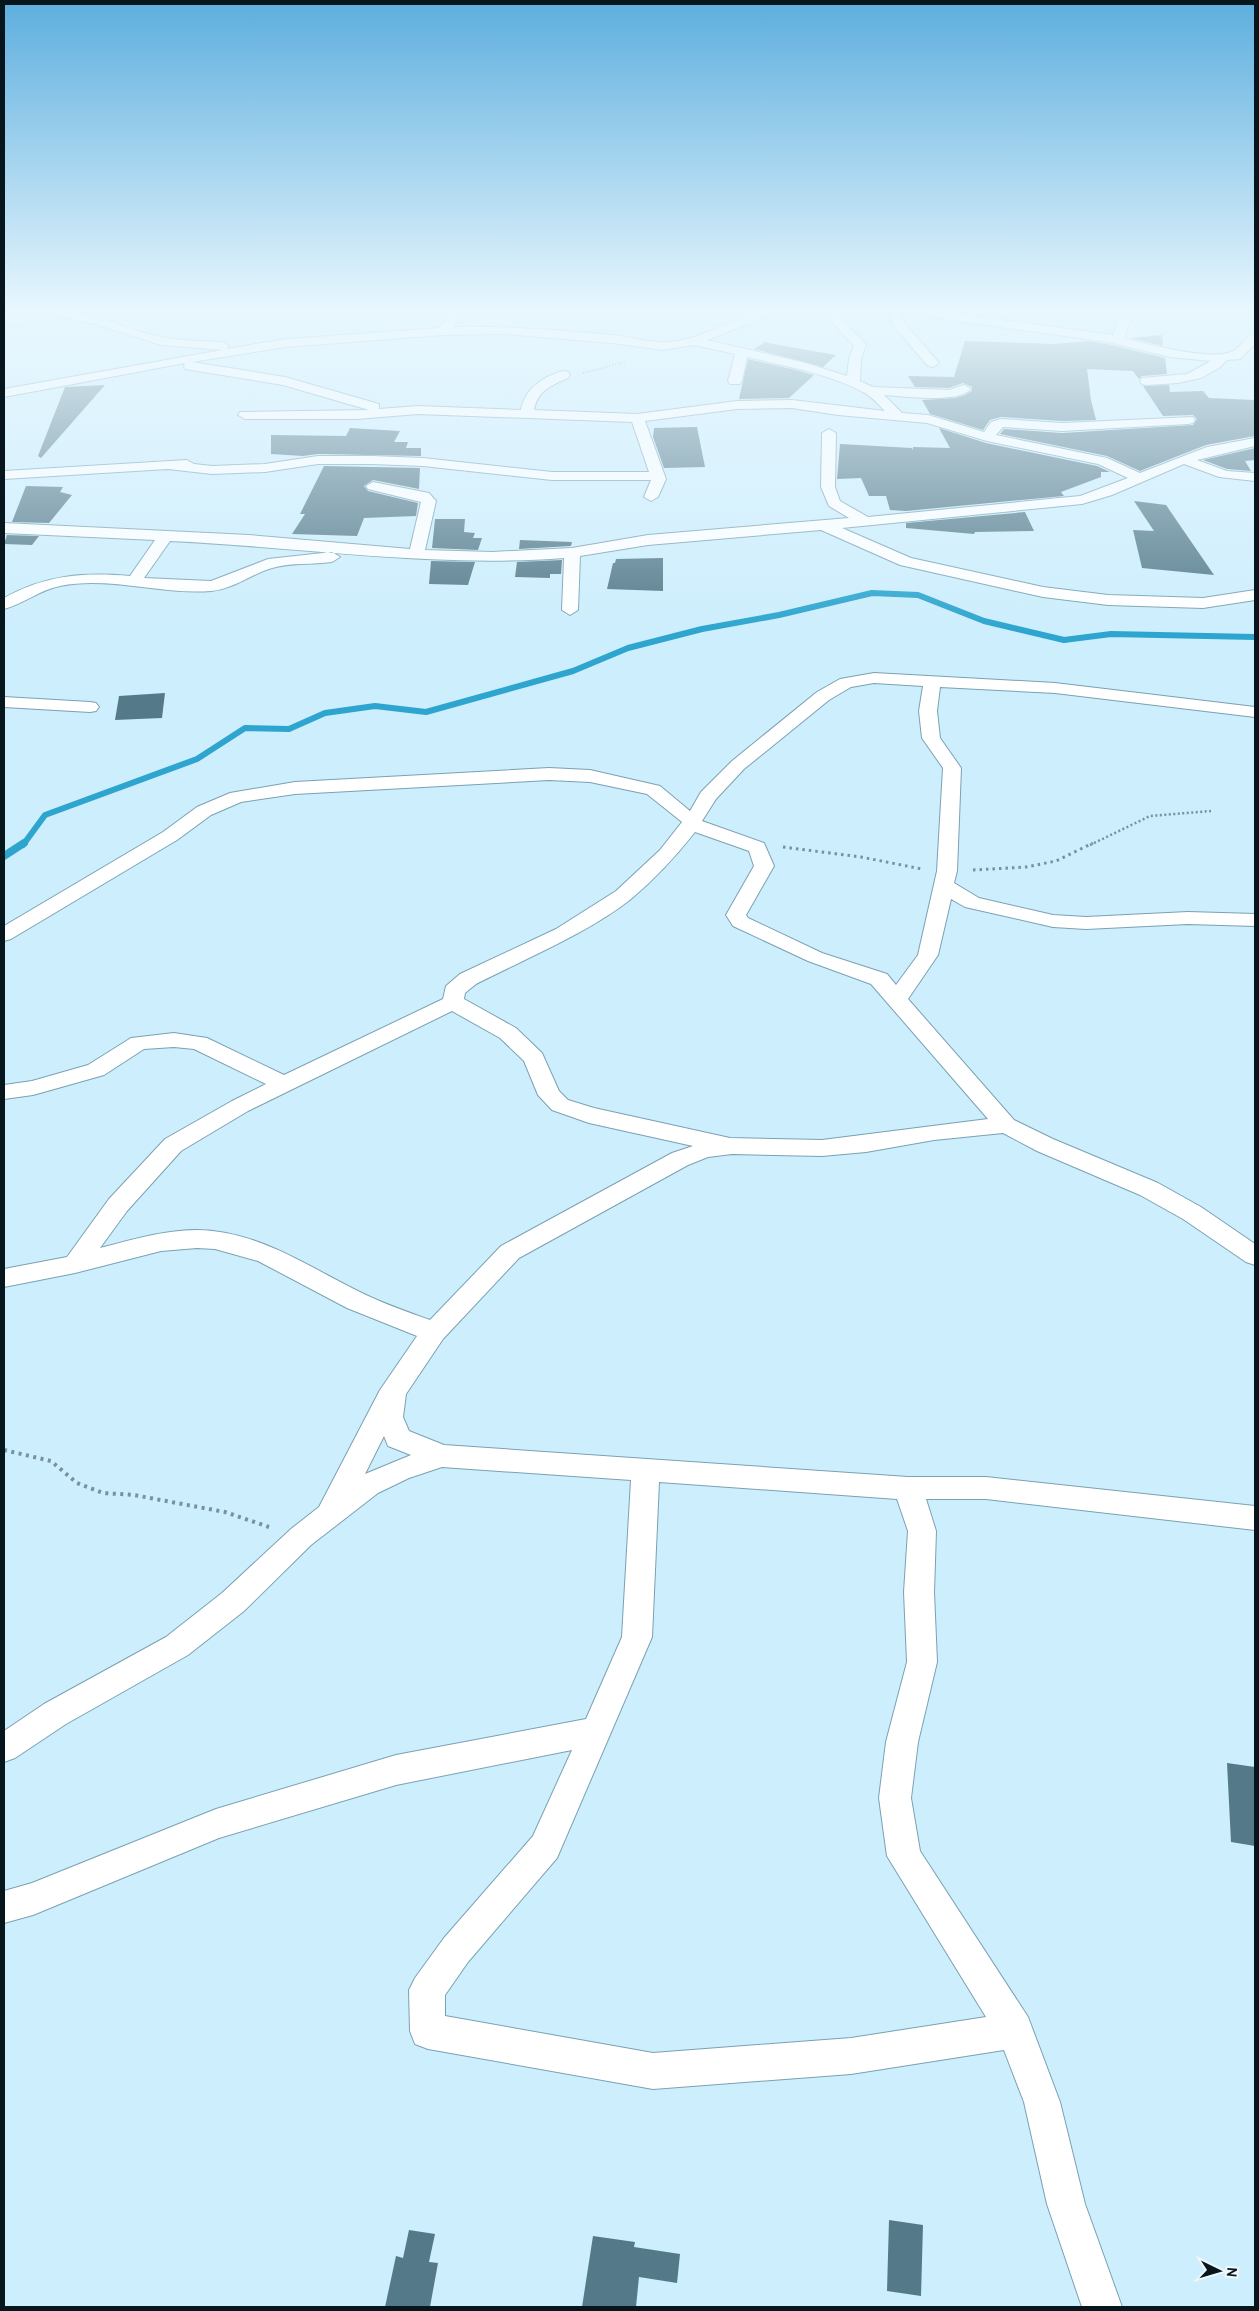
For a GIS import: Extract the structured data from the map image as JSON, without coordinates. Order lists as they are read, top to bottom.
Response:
{
  "north": "right"
}
